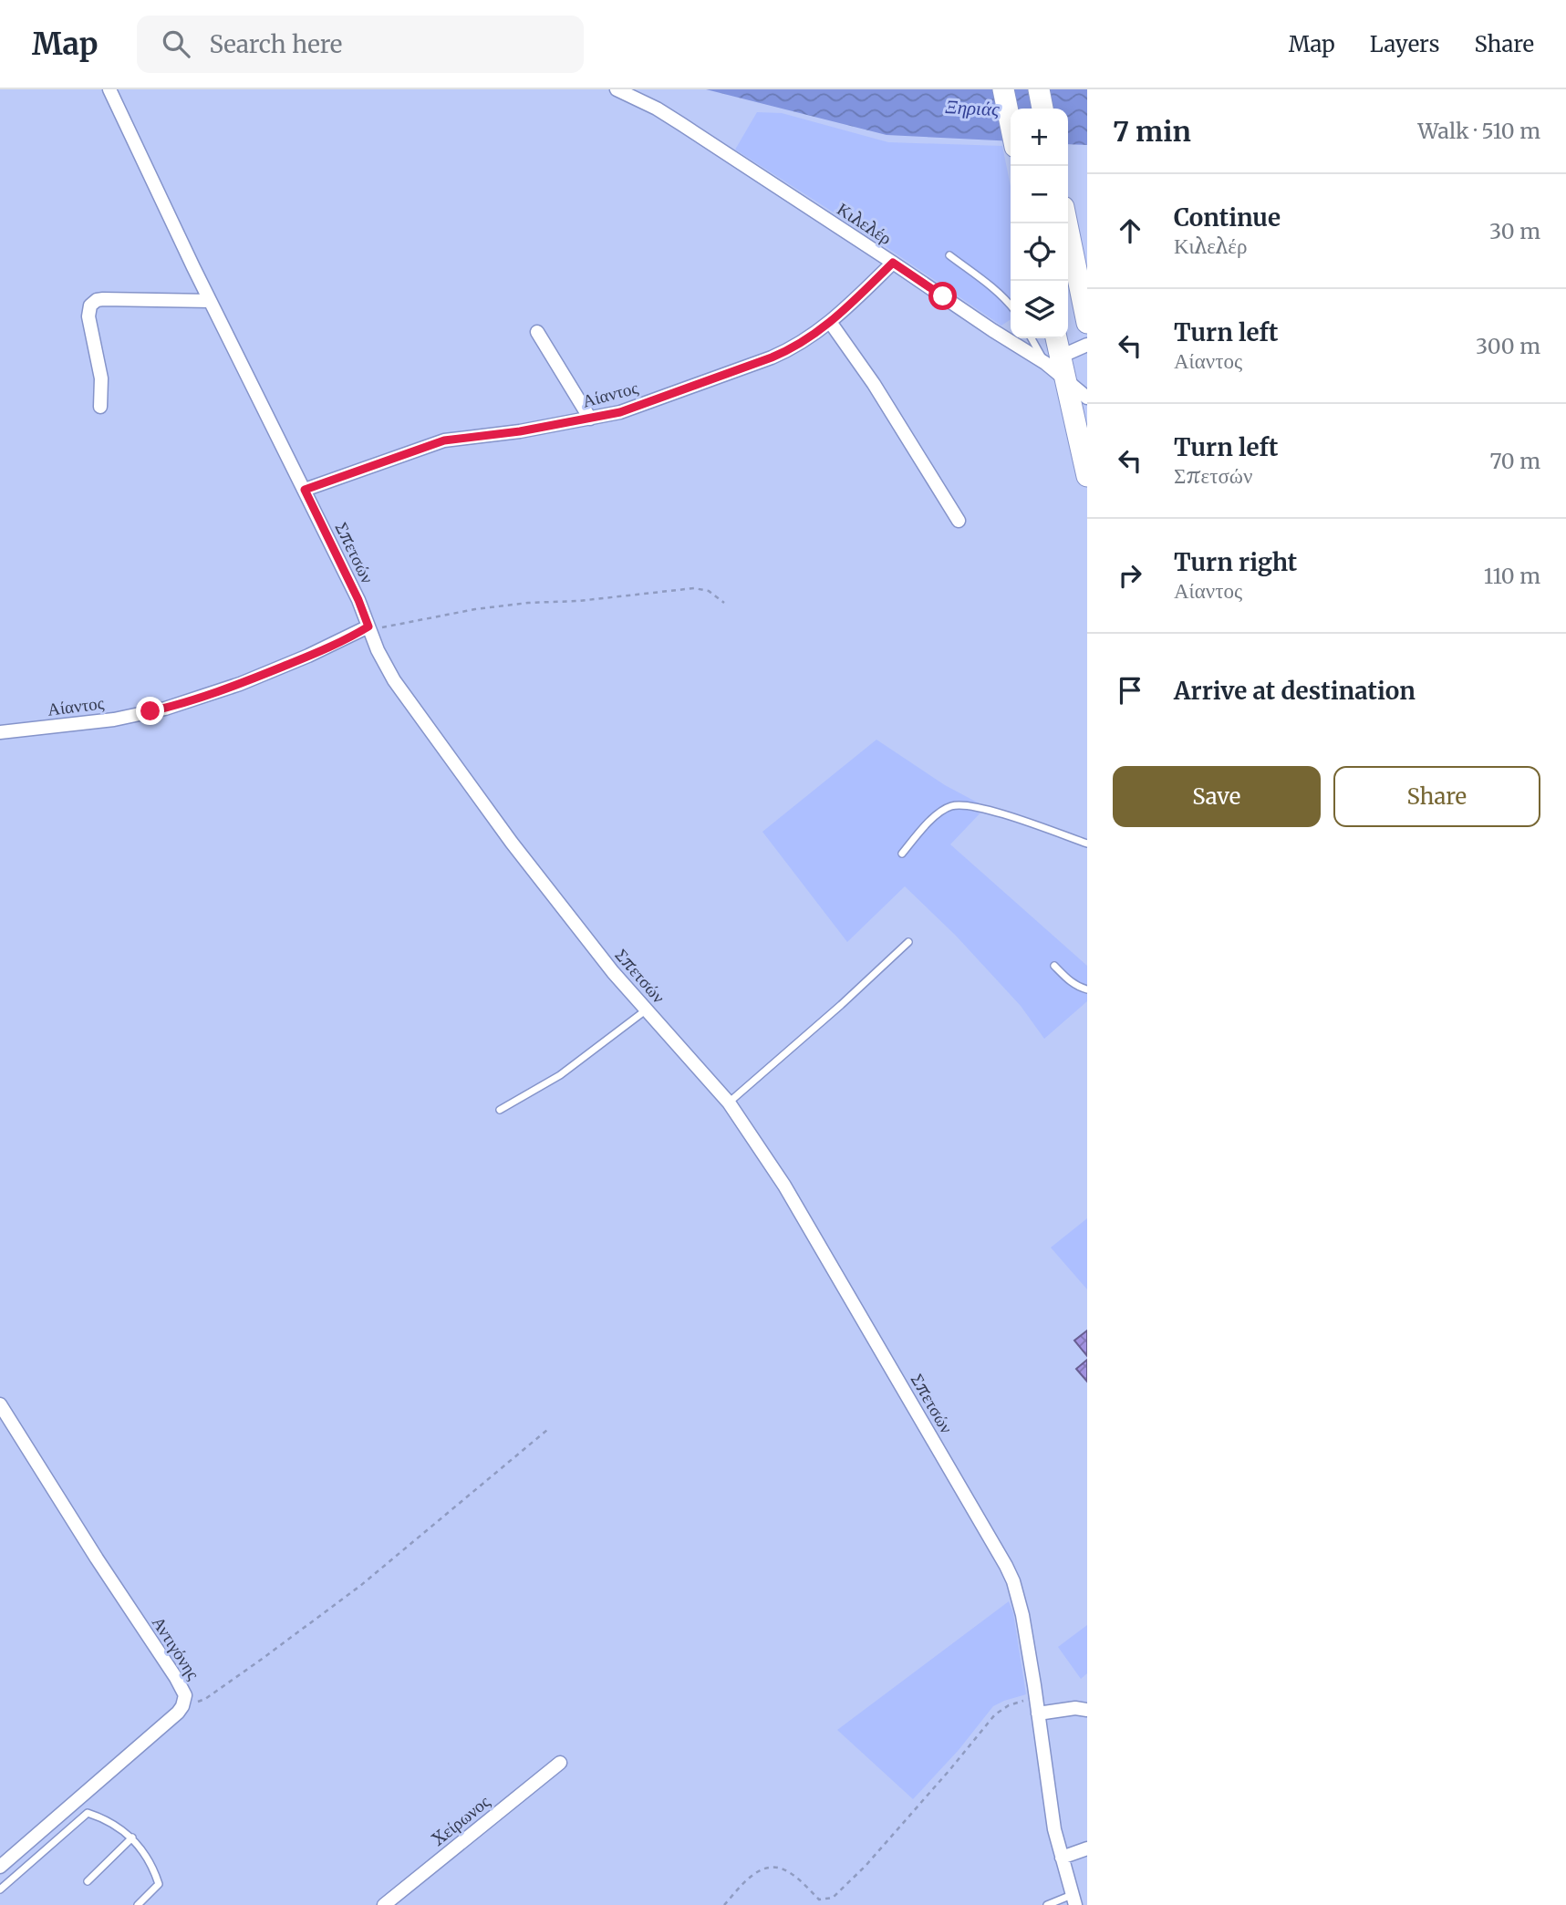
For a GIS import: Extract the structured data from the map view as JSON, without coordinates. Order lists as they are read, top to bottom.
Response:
{
  "streets": {
    "street": [
      "Κιλελέρ",
      "Αίαντος",
      "Σπετσών",
      "Αντιγόνης",
      "Χείρωνος"
    ]
  },
  "crossings": [
    ["Κιλελέρ", "Αίαντος"],
    ["Αίαντος", "Σπετσών"]
  ],
  "water": ["Ξηριάς"],
  "page": {
    "header": "Map",
    "search": "Search here",
    "nav": ["Map", "Layers", "Share"],
    "heading": ["7 min", "Walk · 510 m"],
    "map_buttons": ["+", "−"],
    "list": [
      ["Continue", "Κιλελέρ", "30 m"],
      ["Turn left", "Αίαντος", "300 m"],
      ["Turn left", "Σπετσών", "70 m"],
      ["Turn right", "Αίαντος", "110 m"],
      "Arrive at destination"
    ],
    "buttons": ["Save", "Share"]
  }
}
